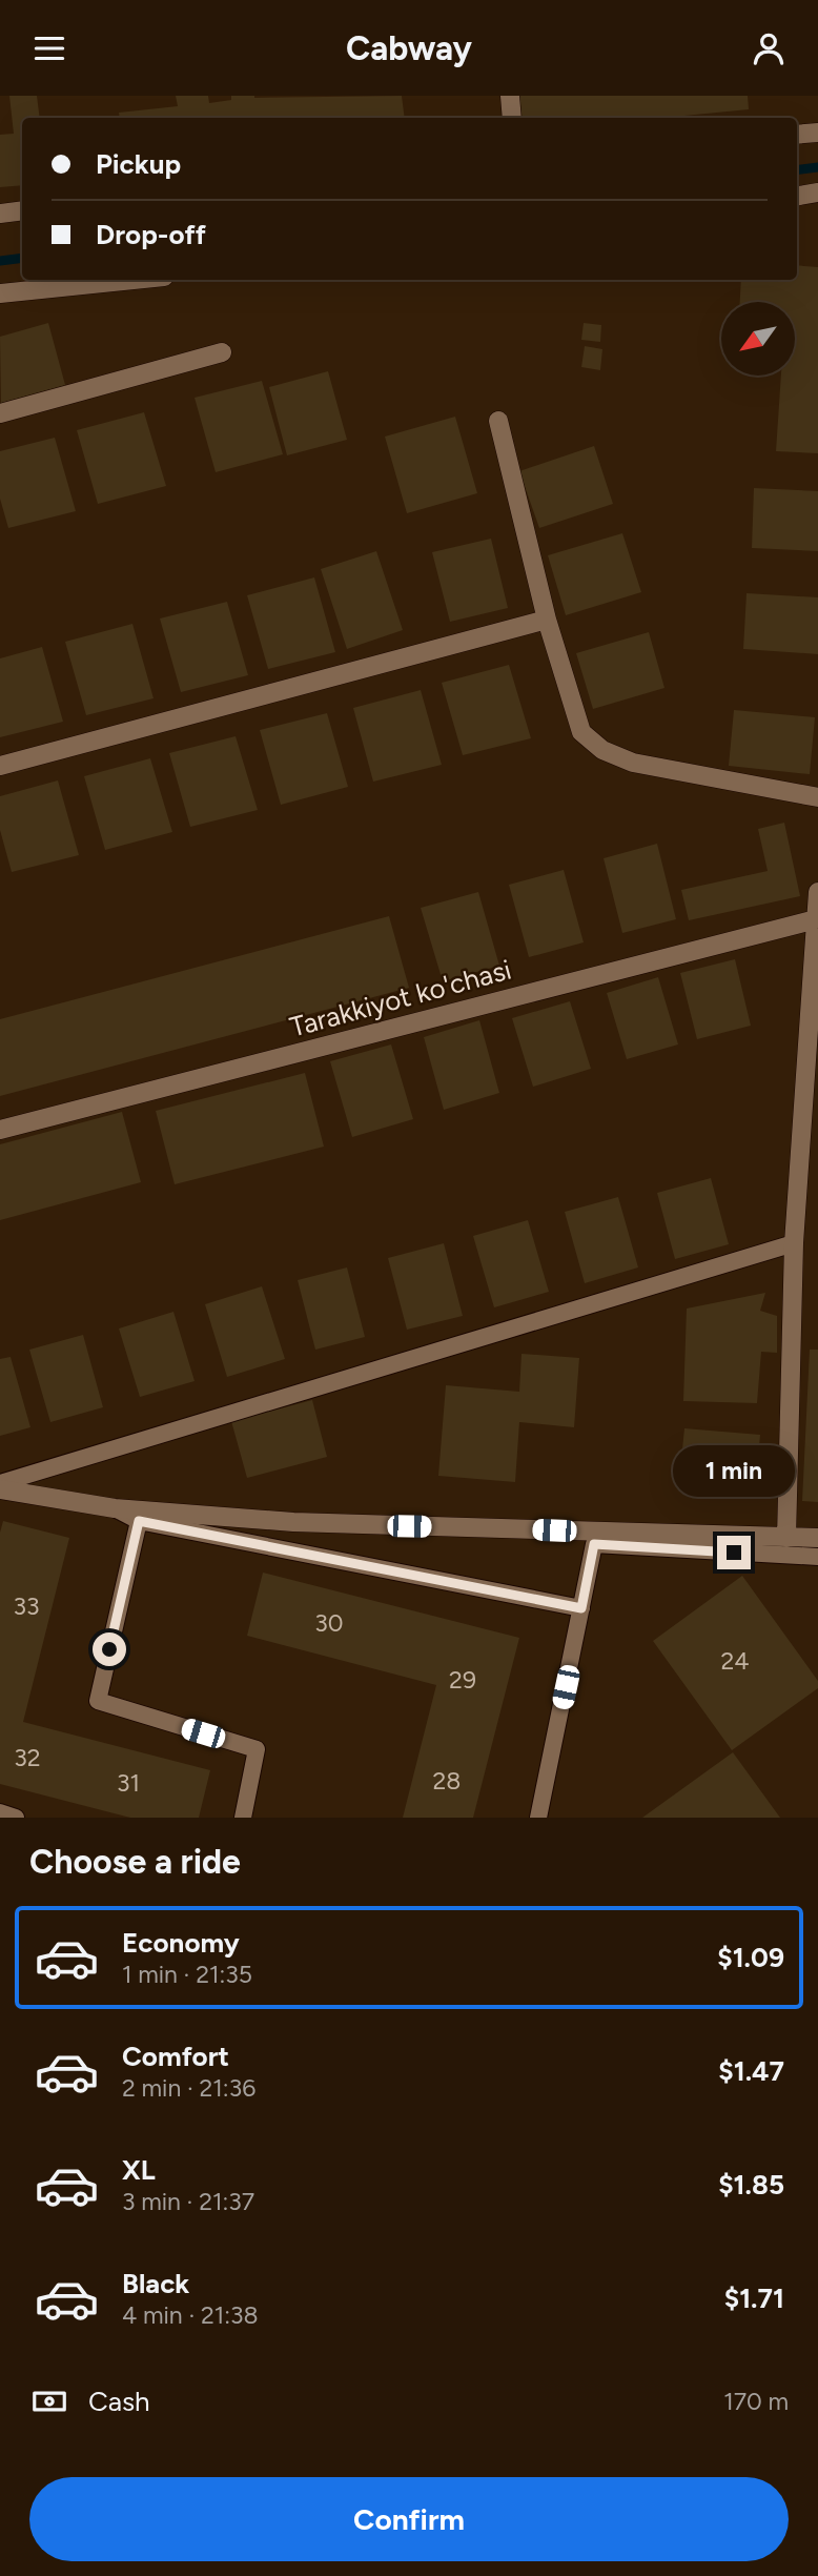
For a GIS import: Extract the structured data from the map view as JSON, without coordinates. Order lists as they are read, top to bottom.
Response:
{
  "streets": {
    "street": ["Tarakkiyot ko'chasi"]
  },
  "house_numbers": [
    "33",
    "30",
    "24",
    "29",
    "32",
    "28",
    "31"
  ],
  "north": "bottom left",
  "page": {
    "header": "Cabway",
    "banner": ["Pickup", "Drop-off"],
    "bubble": "1 min",
    "heading": "Choose a ride",
    "list": [
      {
        "name": "Economy",
        "note": "1 min · 21:35",
        "value": "$1.09"
      },
      {
        "name": "Comfort",
        "note": "2 min · 21:36",
        "value": "$1.47"
      },
      {
        "name": "XL",
        "note": "3 min · 21:37",
        "value": "$1.85"
      },
      {
        "name": "Black",
        "note": "4 min · 21:38",
        "value": "$1.71"
      }
    ],
    "pay": ["Cash", "170 m"],
    "buttons": "Confirm"
  }
}
